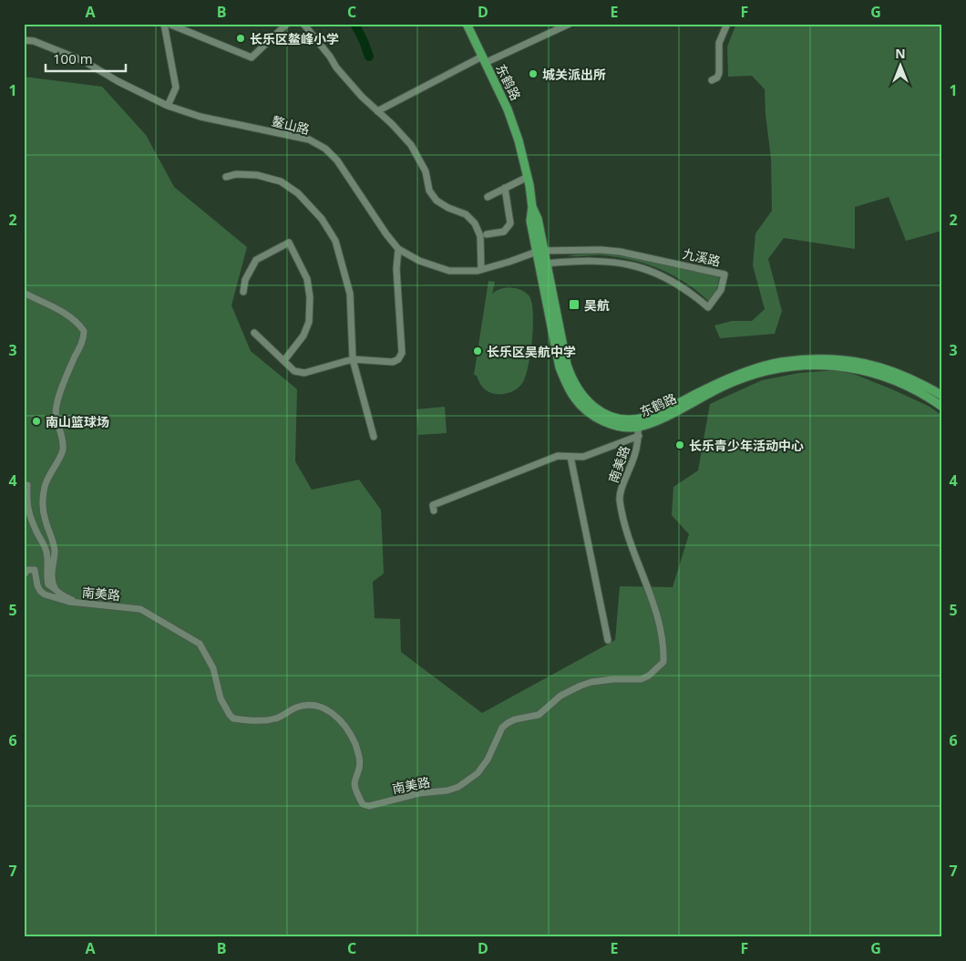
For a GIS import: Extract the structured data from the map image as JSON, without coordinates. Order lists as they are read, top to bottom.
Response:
{
  "streets": {
    "main road": ["东鹤路"],
    "street": ["鳌山路", "九溪路", "南美路"]
  },
  "crossings": [
    ["东鹤路", "鳌山路"],
    ["东鹤路", "九溪路"],
    ["东鹤路", "南美路"],
    ["鳌山路", "九溪路"]
  ],
  "places": {
    "other": [
      "长乐区鳌峰小学",
      "城关派出所",
      "长乐区吴航中学",
      "南山篮球场",
      "长乐青少年活动中心"
    ],
    "transit": ["吴航"]
  },
  "scale_bar": "100 m",
  "north": "top",
  "grid": {
    "columns": [
      "A",
      "B",
      "C",
      "D",
      "E",
      "F",
      "G"
    ],
    "rows": [
      "1",
      "2",
      "3",
      "4",
      "5",
      "6",
      "7"
    ]
  }
}
